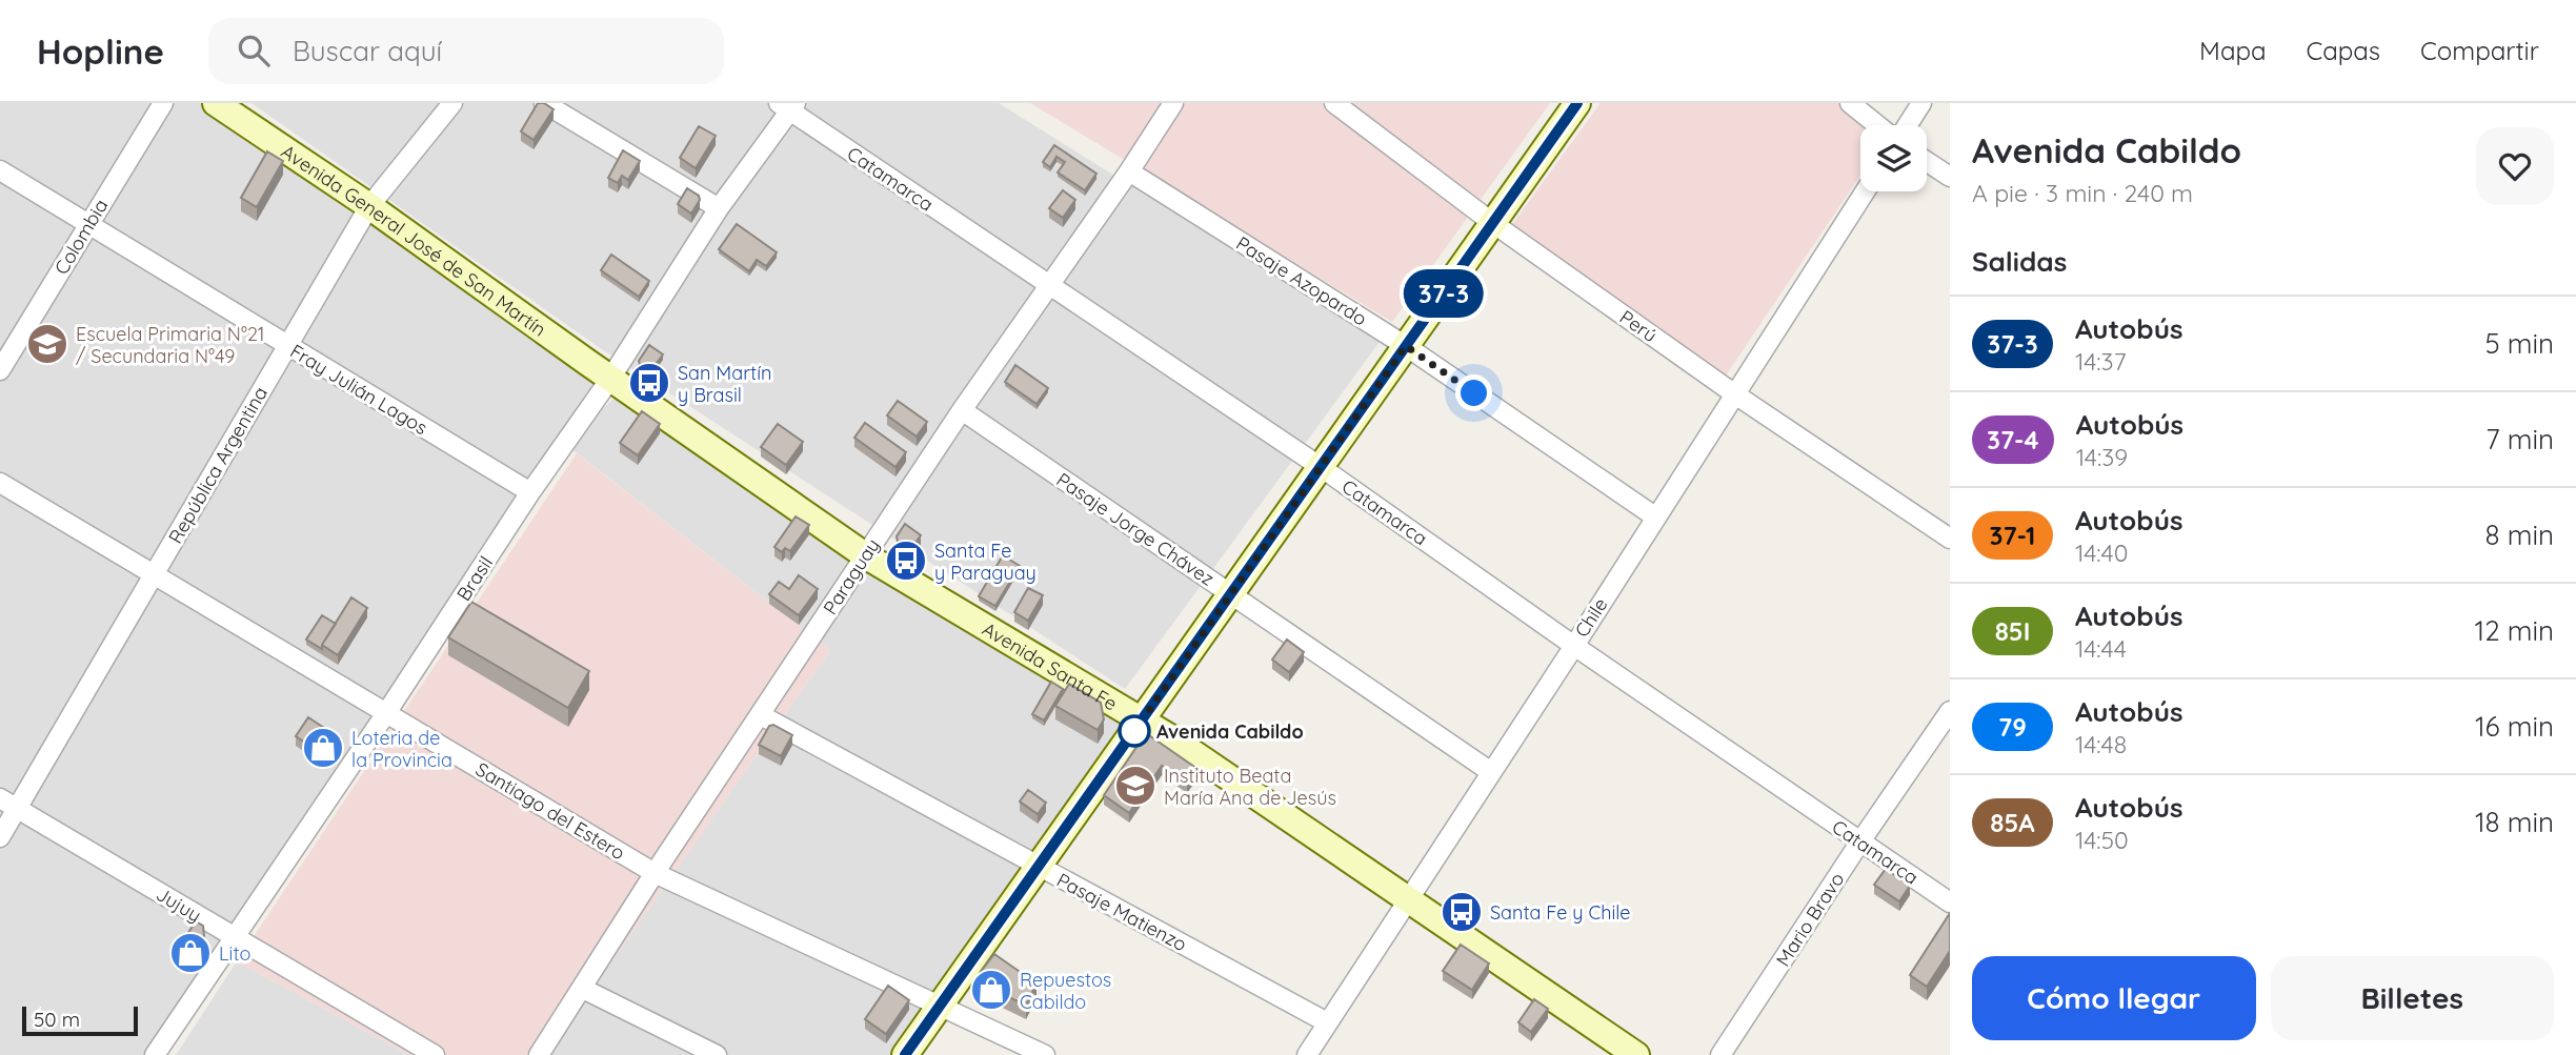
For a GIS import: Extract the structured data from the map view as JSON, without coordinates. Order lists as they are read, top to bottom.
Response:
{
  "streets": {
    "street": [
      "Catamarca",
      "Colombia",
      "Avenida General José de San Martín",
      "Pasaje Azopardo",
      "Perú",
      "Fray Julián Lagos",
      "República Argentina",
      "Pasaje Jorge Chávez",
      "Paraguay",
      "Brasil",
      "Chile",
      "Avenida Santa Fe",
      "Santiago del Estero",
      "Jujuy",
      "Pasaje Matienzo",
      "Mario Bravo"
    ]
  },
  "crossings": [
    ["Catamarca", "Paraguay"],
    ["Catamarca", "Brasil"],
    ["Catamarca", "Chile"],
    ["Catamarca", "Mario Bravo"],
    ["Colombia", "Fray Julián Lagos"],
    ["Avenida General José de San Martín", "República Argentina"],
    ["Avenida General José de San Martín", "Brasil"],
    ["Avenida General José de San Martín", "Avenida Santa Fe"],
    ["Pasaje Azopardo", "Paraguay"],
    ["Pasaje Azopardo", "Chile"],
    ["Perú", "Chile"],
    ["Fray Julián Lagos", "República Argentina"],
    ["Fray Julián Lagos", "Brasil"],
    ["República Argentina", "Santiago del Estero"],
    ["República Argentina", "Jujuy"],
    ["Pasaje Jorge Chávez", "Paraguay"],
    ["Pasaje Jorge Chávez", "Chile"],
    ["Paraguay", "Avenida Santa Fe"],
    ["Paraguay", "Santiago del Estero"],
    ["Paraguay", "Pasaje Matienzo"],
    ["Brasil", "Avenida Santa Fe"],
    ["Brasil", "Santiago del Estero"],
    ["Brasil", "Jujuy"],
    ["Chile", "Avenida Santa Fe"],
    ["Chile", "Pasaje Matienzo"]
  ],
  "places": {
    "school or university": ["Escuela Primaria N°21 / Secundaria N°49", "Instituto Beata María Ana de Jesús"],
    "bus stop": ["San Martín y Brasil", "Santa Fe y Paraguay", "Santa Fe y Chile"],
    "other": ["Avenida Cabildo"],
    "shop": ["Loteria de la Provincia", "Lito", "Repuestos Cabildo"]
  },
  "lines": ["bus line 37-3"],
  "scale_bar": "50 m",
  "page": {
    "header": "Hopline",
    "search": "Buscar aquí",
    "nav": ["Mapa", "Capas", "Compartir"],
    "on_map": "37-3",
    "heading": [
      ["Avenida Cabildo", "A pie · 3 min · 240 m"],
      "Salidas"
    ],
    "list": [
      {
        "mark": "37-3",
        "name": "Autobús",
        "note": "14:37",
        "value": "5 min"
      },
      {
        "mark": "37-4",
        "name": "Autobús",
        "note": "14:39",
        "value": "7 min"
      },
      {
        "mark": "37-1",
        "name": "Autobús",
        "note": "14:40",
        "value": "8 min"
      },
      {
        "mark": "85I",
        "name": "Autobús",
        "note": "14:44",
        "value": "12 min"
      },
      {
        "mark": "79",
        "name": "Autobús",
        "note": "14:48",
        "value": "16 min"
      },
      {
        "mark": "85A",
        "name": "Autobús",
        "note": "14:50",
        "value": "18 min"
      }
    ],
    "buttons": ["Cómo llegar", "Billetes"],
    "scale": "50 m"
  }
}
